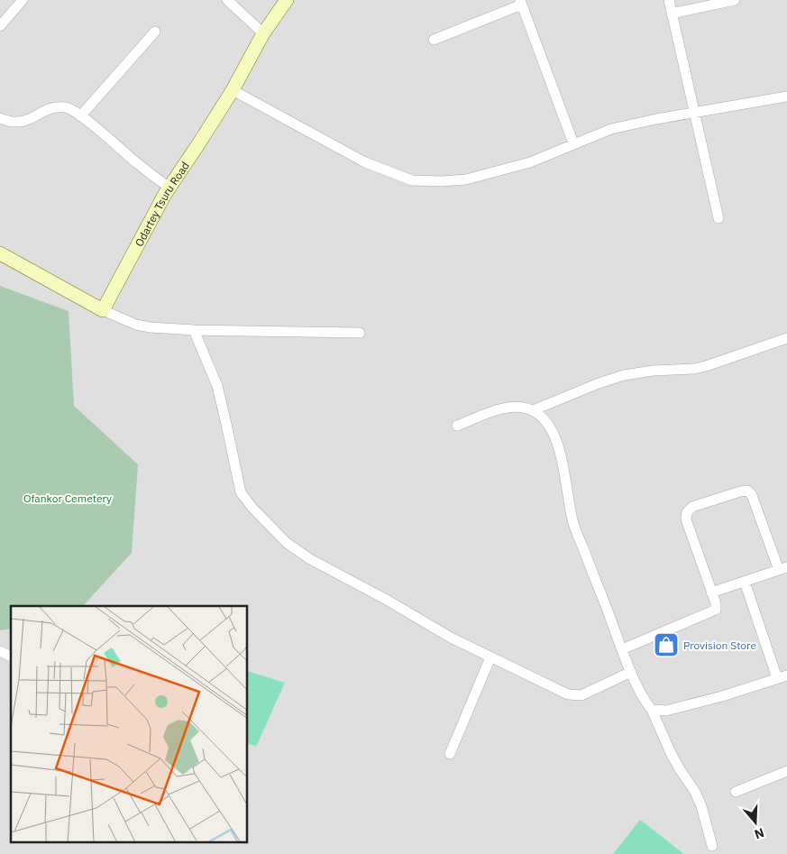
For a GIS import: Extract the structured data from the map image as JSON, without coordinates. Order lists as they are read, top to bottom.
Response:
{
  "streets": {
    "street": ["Odartey Tsuru Road"]
  },
  "parks": ["Ofankor Cemetery"],
  "places": {
    "shop": ["Provision Store"]
  },
  "north": "bottom"
}
